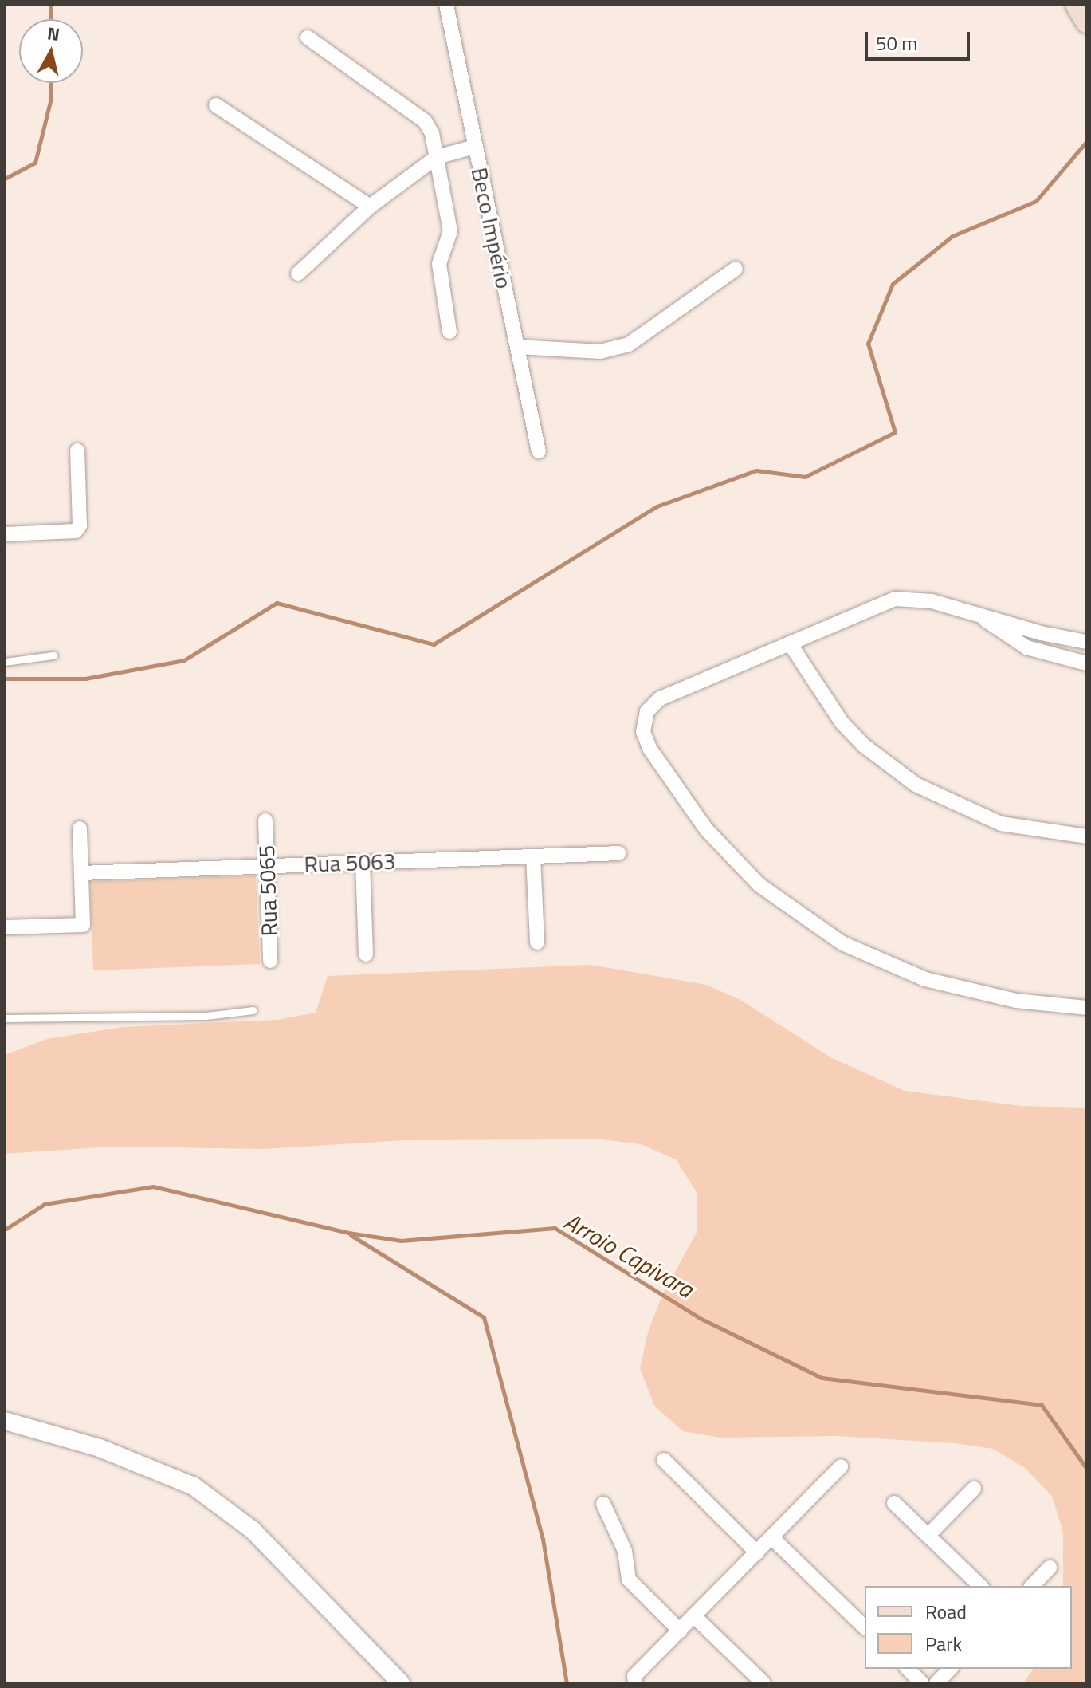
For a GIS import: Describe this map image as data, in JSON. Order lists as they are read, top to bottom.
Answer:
{
  "streets": {
    "street": ["Beco Império", "Rua 5063", "Rua 5065"]
  },
  "crossings": [
    ["Rua 5063", "Rua 5065"]
  ],
  "water": ["Arroio Capivara"],
  "legend": ["Road", "Park"],
  "scale_bar": "50 m",
  "north": "top"
}
